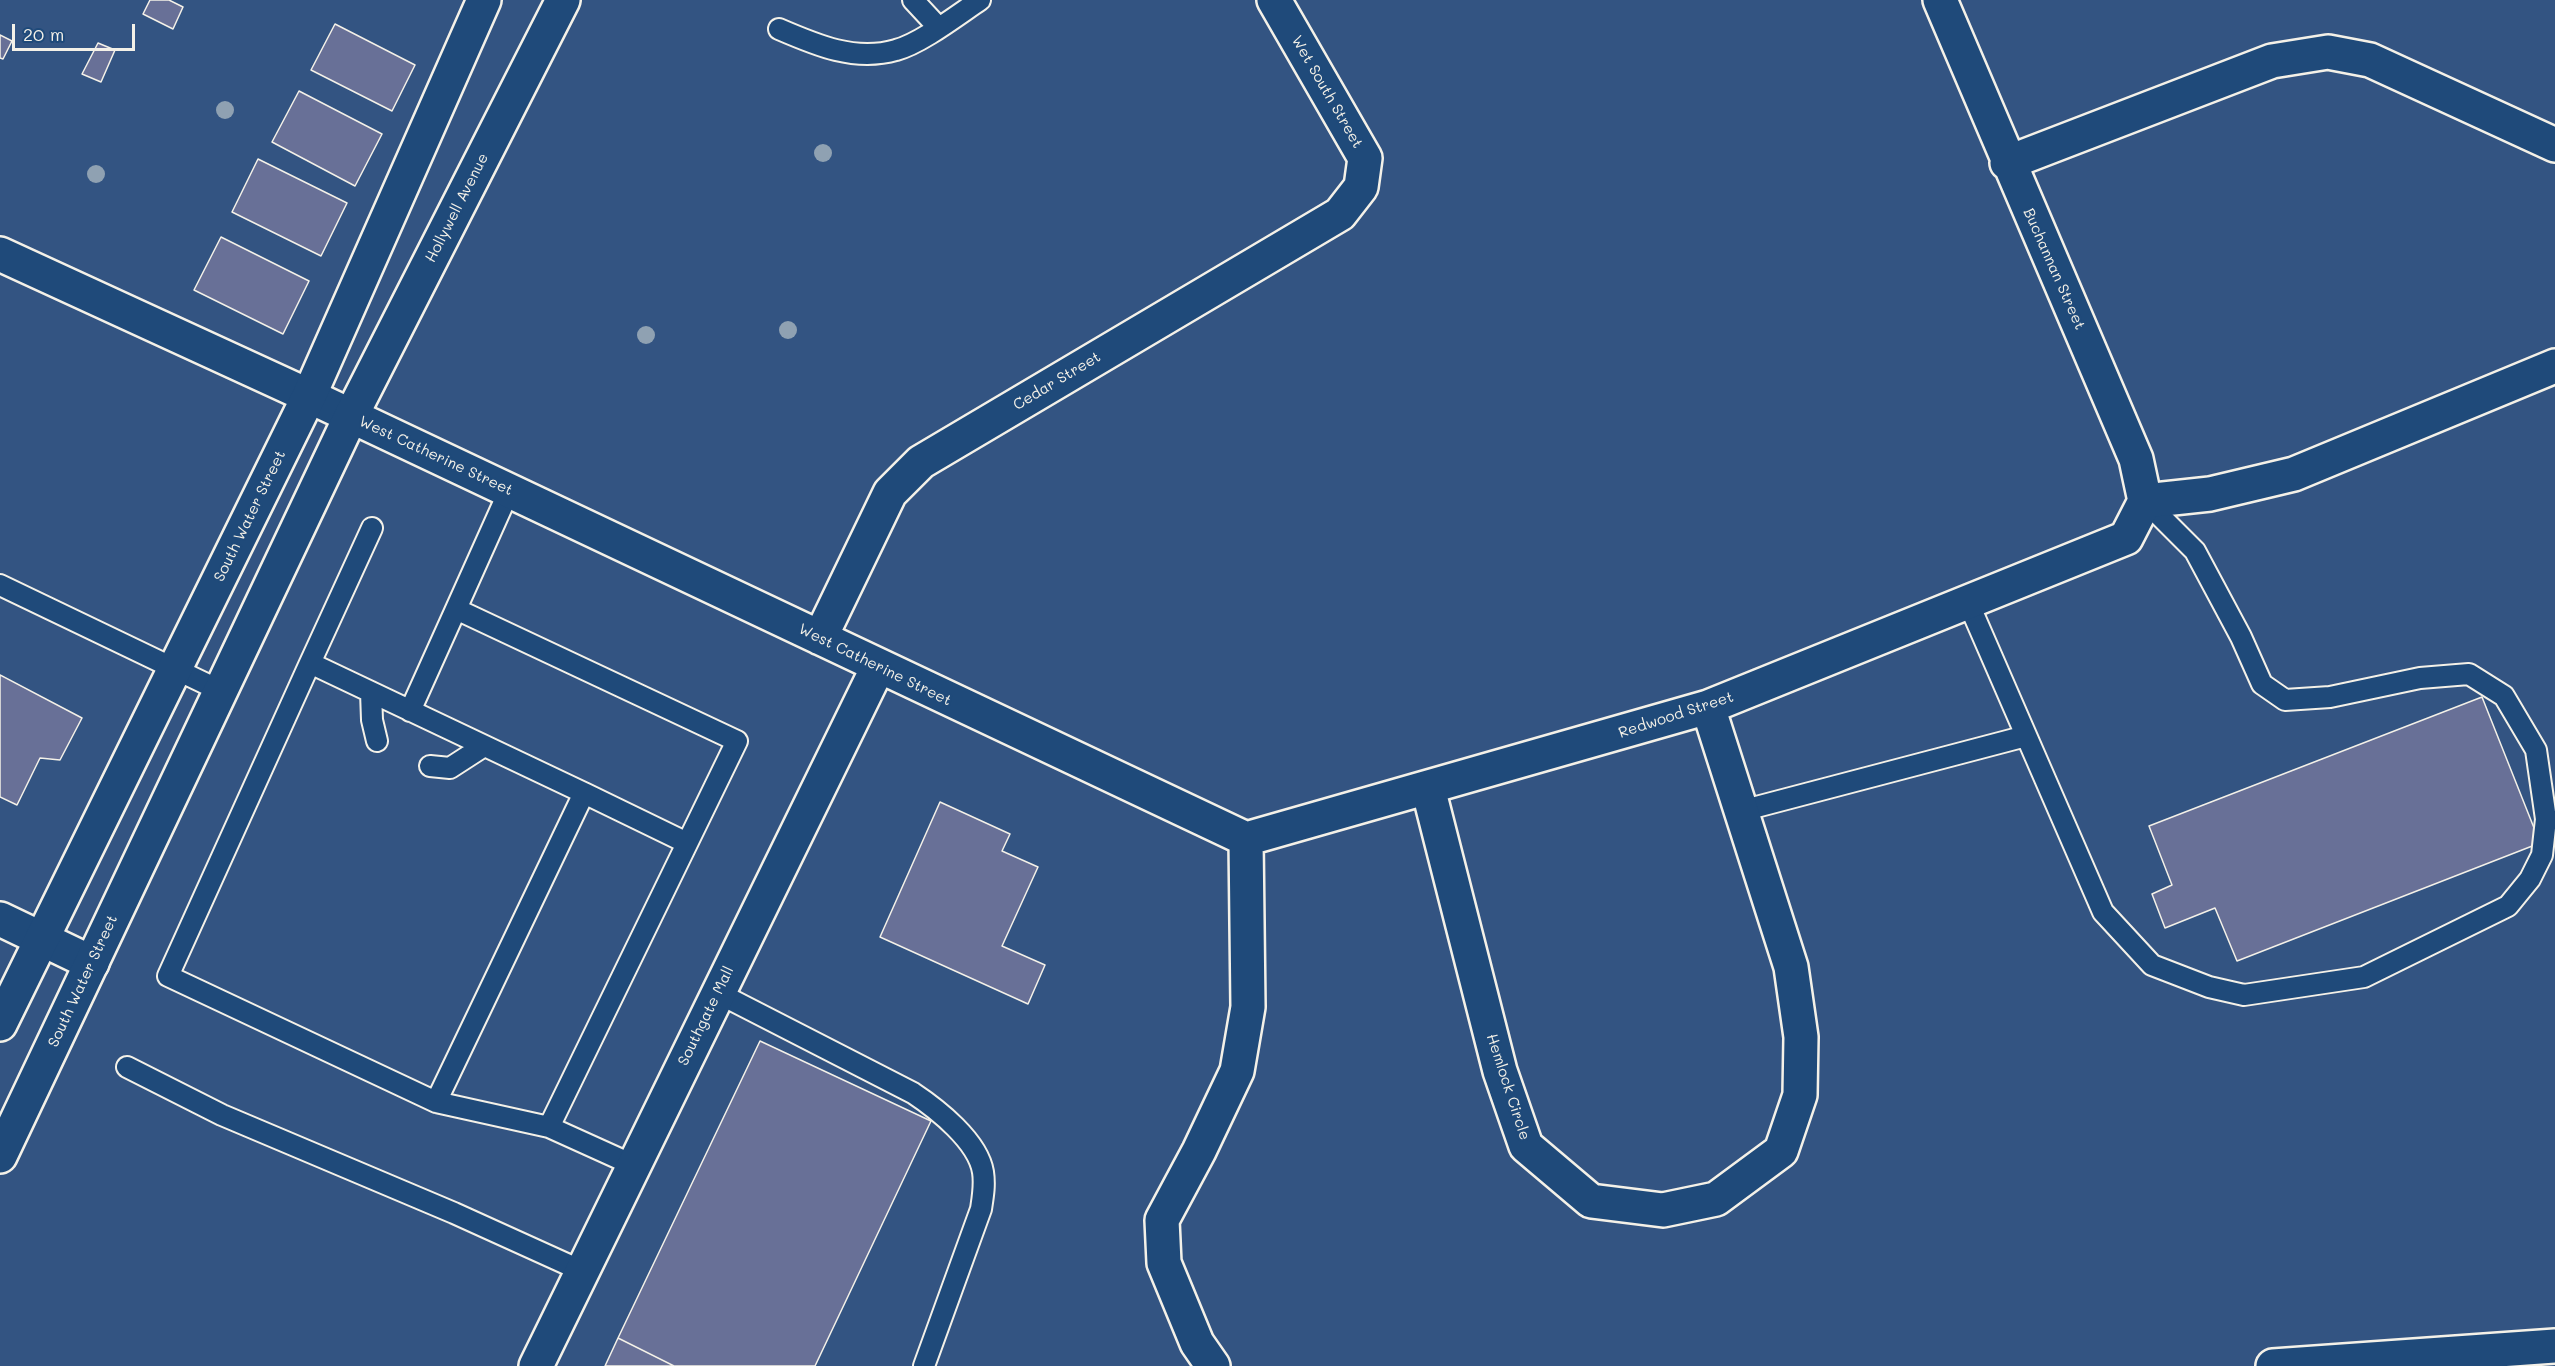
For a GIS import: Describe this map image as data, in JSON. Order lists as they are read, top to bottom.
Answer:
{
  "streets": {
    "street": [
      "Wet South Street",
      "Hollywell Avenue",
      "Buchannan Street",
      "Cedar Street",
      "West Catherine Street",
      "South Water Street",
      "Redwood Street",
      "Southgate Mall",
      "Hemlock Circle"
    ]
  },
  "crossings": [
    ["Wet South Street", "Cedar Street"],
    ["Hollywell Avenue", "West Catherine Street"],
    ["Hollywell Avenue", "South Water Street"],
    ["Buchannan Street", "Redwood Street"],
    ["Cedar Street", "West Catherine Street"],
    ["West Catherine Street", "South Water Street"],
    ["West Catherine Street", "Redwood Street"],
    ["West Catherine Street", "Southgate Mall"],
    ["Redwood Street", "Hemlock Circle"]
  ],
  "scale_bar": "20 m"
}
